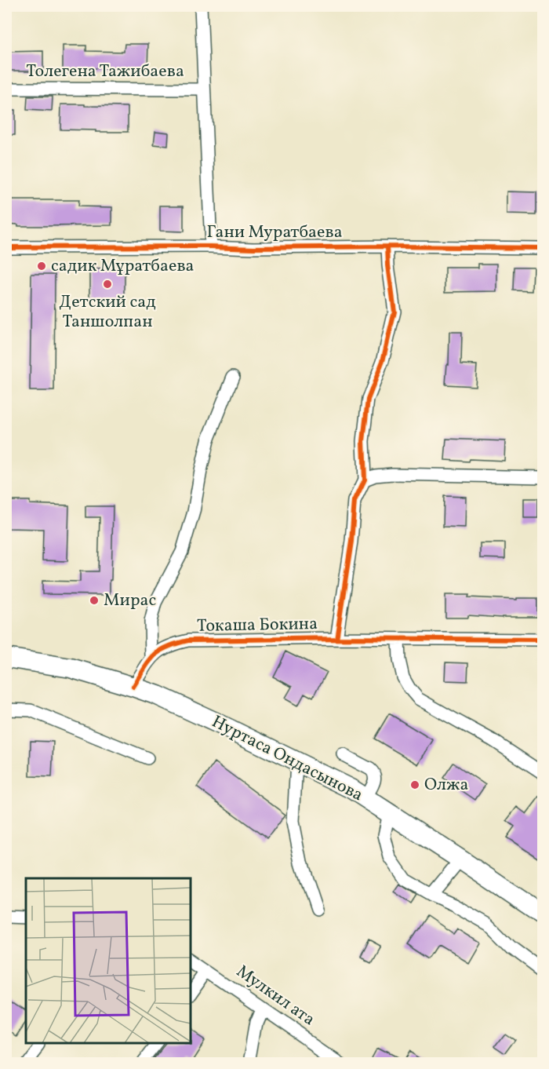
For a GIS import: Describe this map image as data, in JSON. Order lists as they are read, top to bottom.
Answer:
{
  "streets": {
    "main road": ["Нуртаса Ондасынова"],
    "street": [
      "Толегена Тажибаева",
      "Гани Муратбаева",
      "Токаша Бокина",
      "Мулкил ата"
    ]
  },
  "crossings": [
    ["Токаша Бокина", "Нуртаса Ондасынова"]
  ],
  "places": [
    "садик Мұратбаева",
    "Детский сад Таншолпан",
    "Мирас",
    "Олжа"
  ]
}
